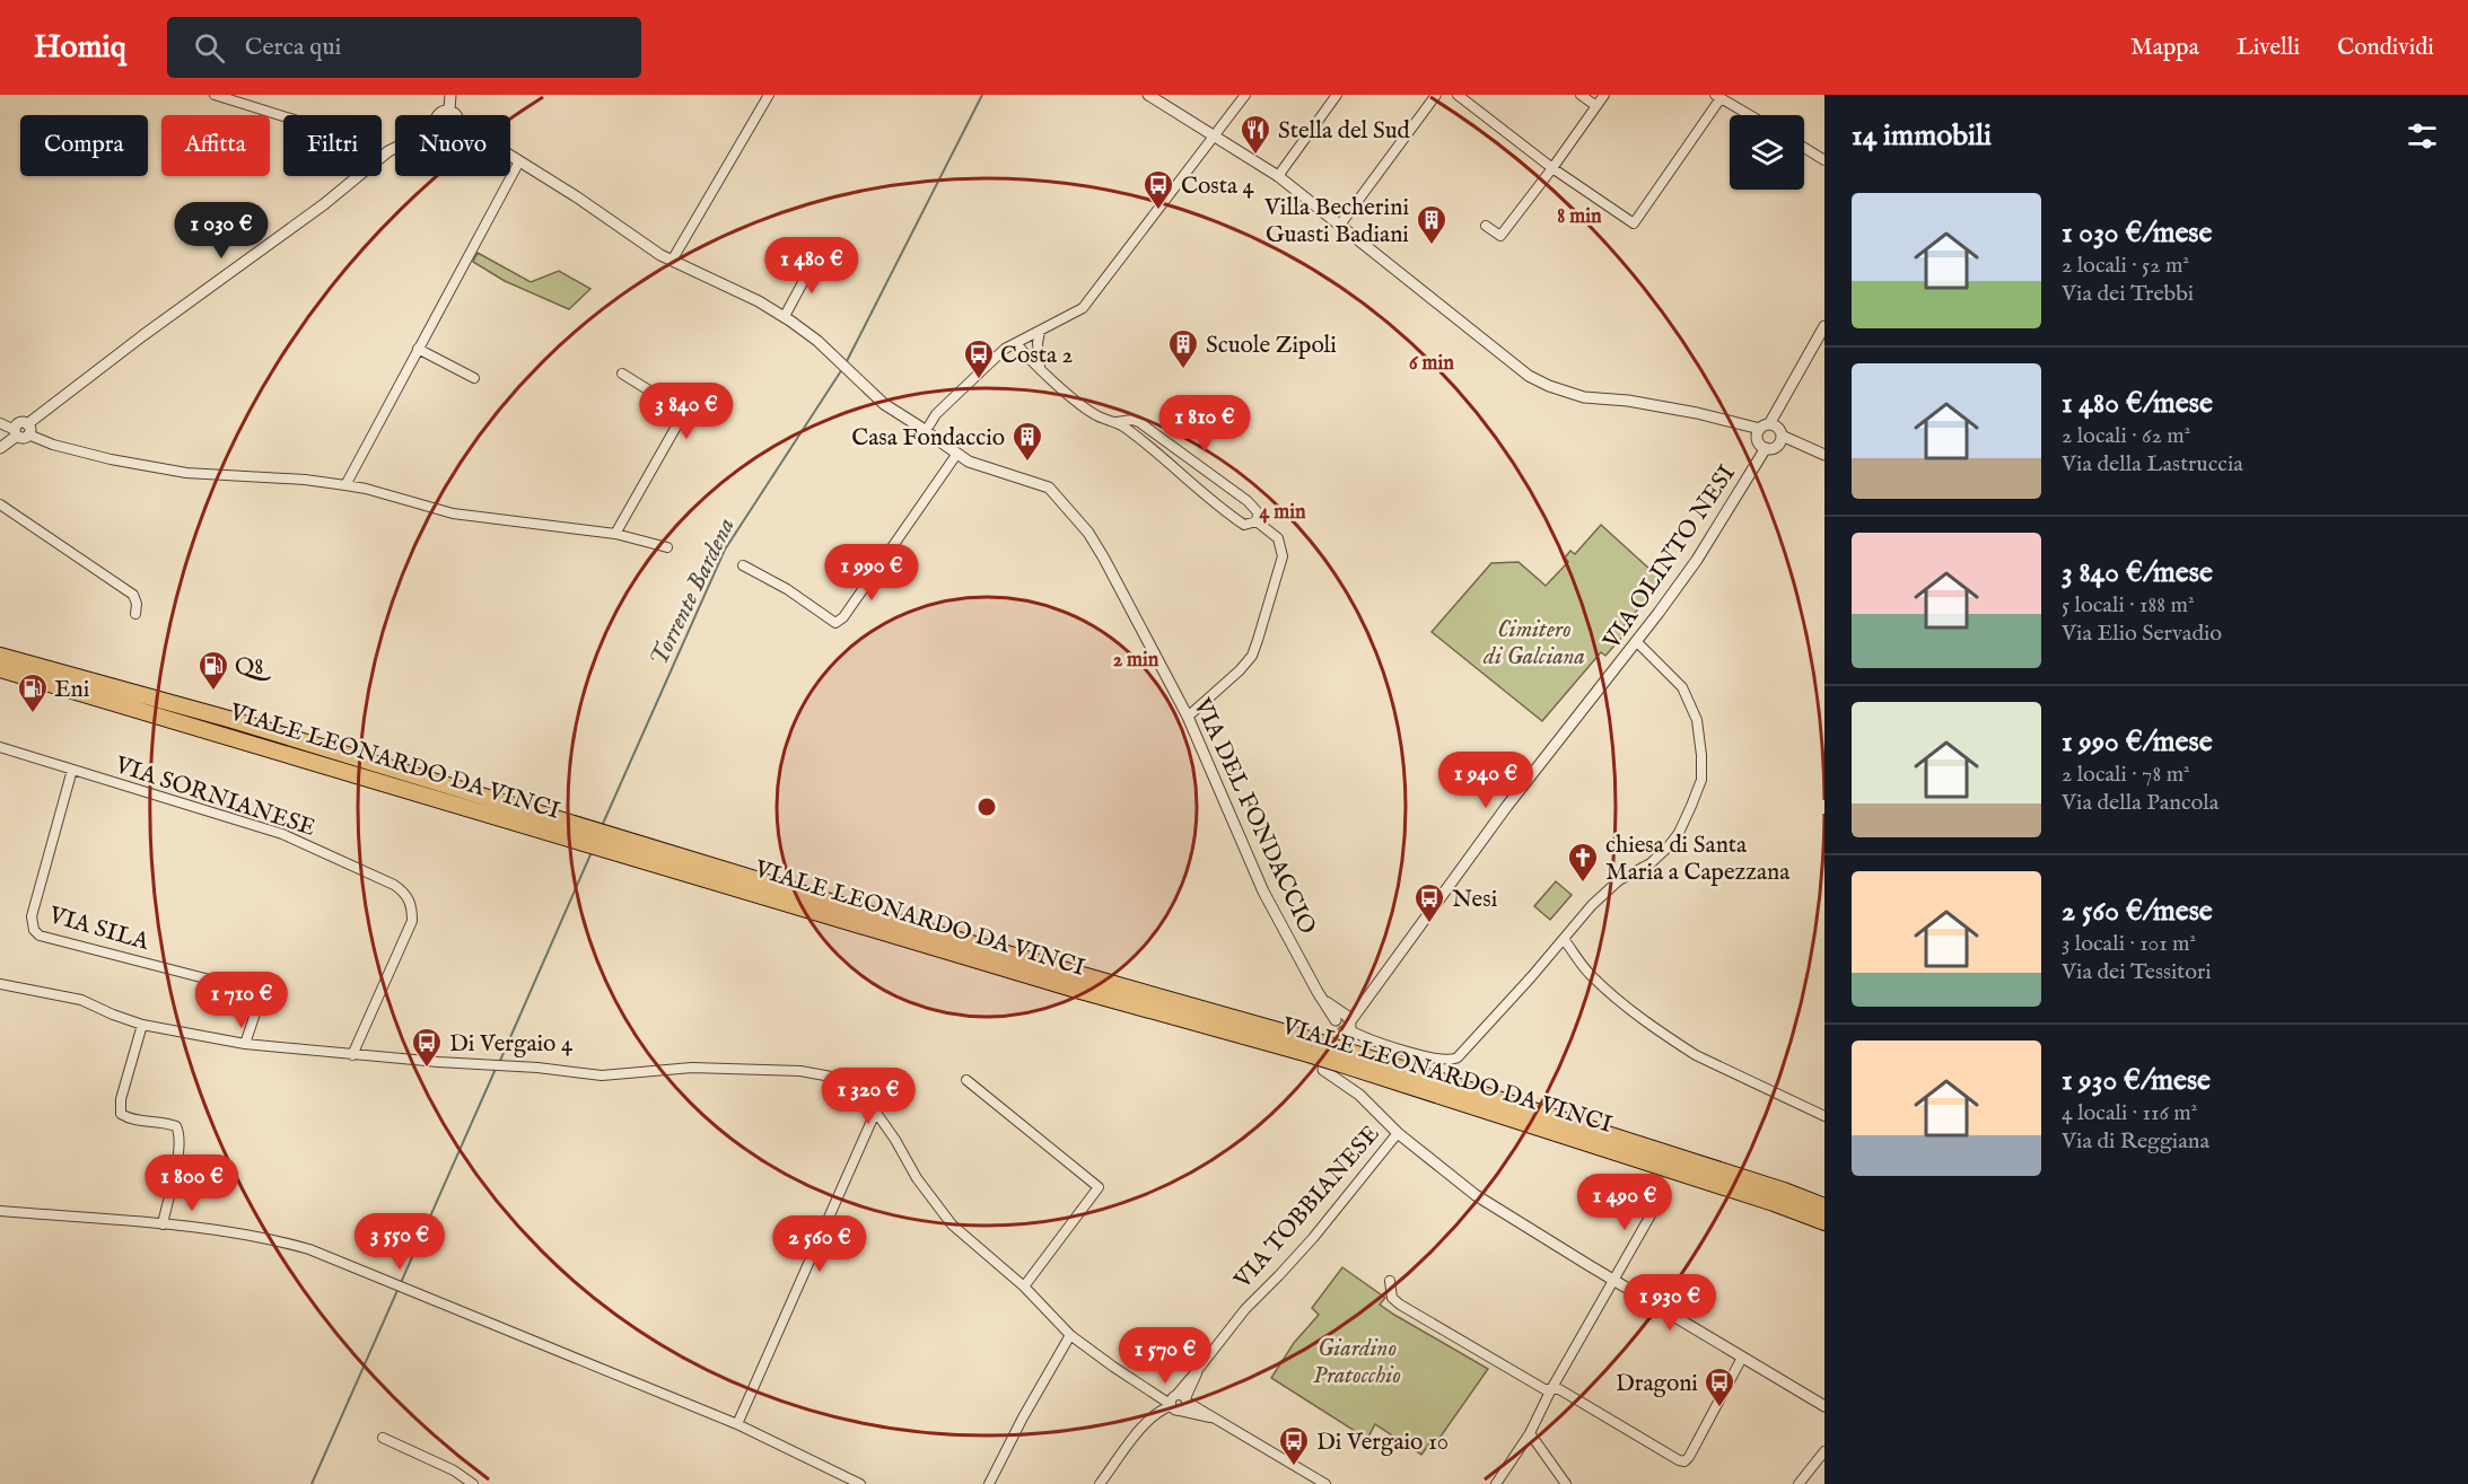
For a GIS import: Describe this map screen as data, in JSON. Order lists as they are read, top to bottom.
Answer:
{
  "streets": {
    "highway": ["VIALE LEONARDO DA VINCI"],
    "street": [
      "VIA OLINTO NESI",
      "VIA SORNIANESE",
      "VIA DEL FONDACCIO",
      "VIA SILA",
      "VIA TOBBIANESE"
    ]
  },
  "crossings": [
    ["VIA OLINTO NESI", "VIA DEL FONDACCIO"],
    ["VIA SORNIANESE", "VIA SILA"]
  ],
  "water": ["Torrente Bardena"],
  "parks": ["Cimitero di Galciana", "Giardino Pratocchio"],
  "places": {
    "restaurant": ["Stella del Sud"],
    "bus stop": [
      "Costa 4",
      "Costa 2",
      "Nesi",
      "Di Vergaio 4",
      "Dragoni",
      "Di Vergaio 10"
    ],
    "building": ["Villa Becherini Guasti Badiani", "Scuole Zipoli", "Casa Fondaccio"],
    "fuel station": ["Q8", "Eni"],
    "church": ["chiesa di Santa Maria a Capezzana"]
  },
  "page": {
    "header": "Homiq",
    "search": "Cerca qui",
    "nav": ["Mappa", "Livelli", "Condividi"],
    "heading": "14 immobili",
    "chip": [
      "Compra",
      "Affitta",
      "Filtri",
      "Nuovo"
    ],
    "list": [
      {
        "name": "1 030 €/mese",
        "note": "2 locali · 52 m² · Via dei Trebbi"
      },
      {
        "name": "1 480 €/mese",
        "note": "2 locali · 62 m² · Via della Lastruccia"
      },
      {
        "name": "3 840 €/mese",
        "note": "5 locali · 188 m² · Via Elio Servadio"
      },
      {
        "name": "1 990 €/mese",
        "note": "2 locali · 78 m² · Via della Pancola"
      },
      {
        "name": "2 560 €/mese",
        "note": "3 locali · 101 m² · Via dei Tessitori"
      },
      {
        "name": "1 930 €/mese",
        "note": "4 locali · 116 m² · Via di Reggiana"
      }
    ],
    "price": [
      "1 030 €",
      "1 480 €",
      "3 840 €",
      "1 810 €",
      "1 990 €",
      "1 940 €",
      "1 710 €",
      "1 320 €",
      "1 800 €",
      "1 490 €",
      "3 550 €",
      "2 560 €",
      "1 930 €",
      "1 570 €"
    ]
  },
  "rings": [
    "8 min",
    "6 min",
    "4 min",
    "2 min"
  ]
}
